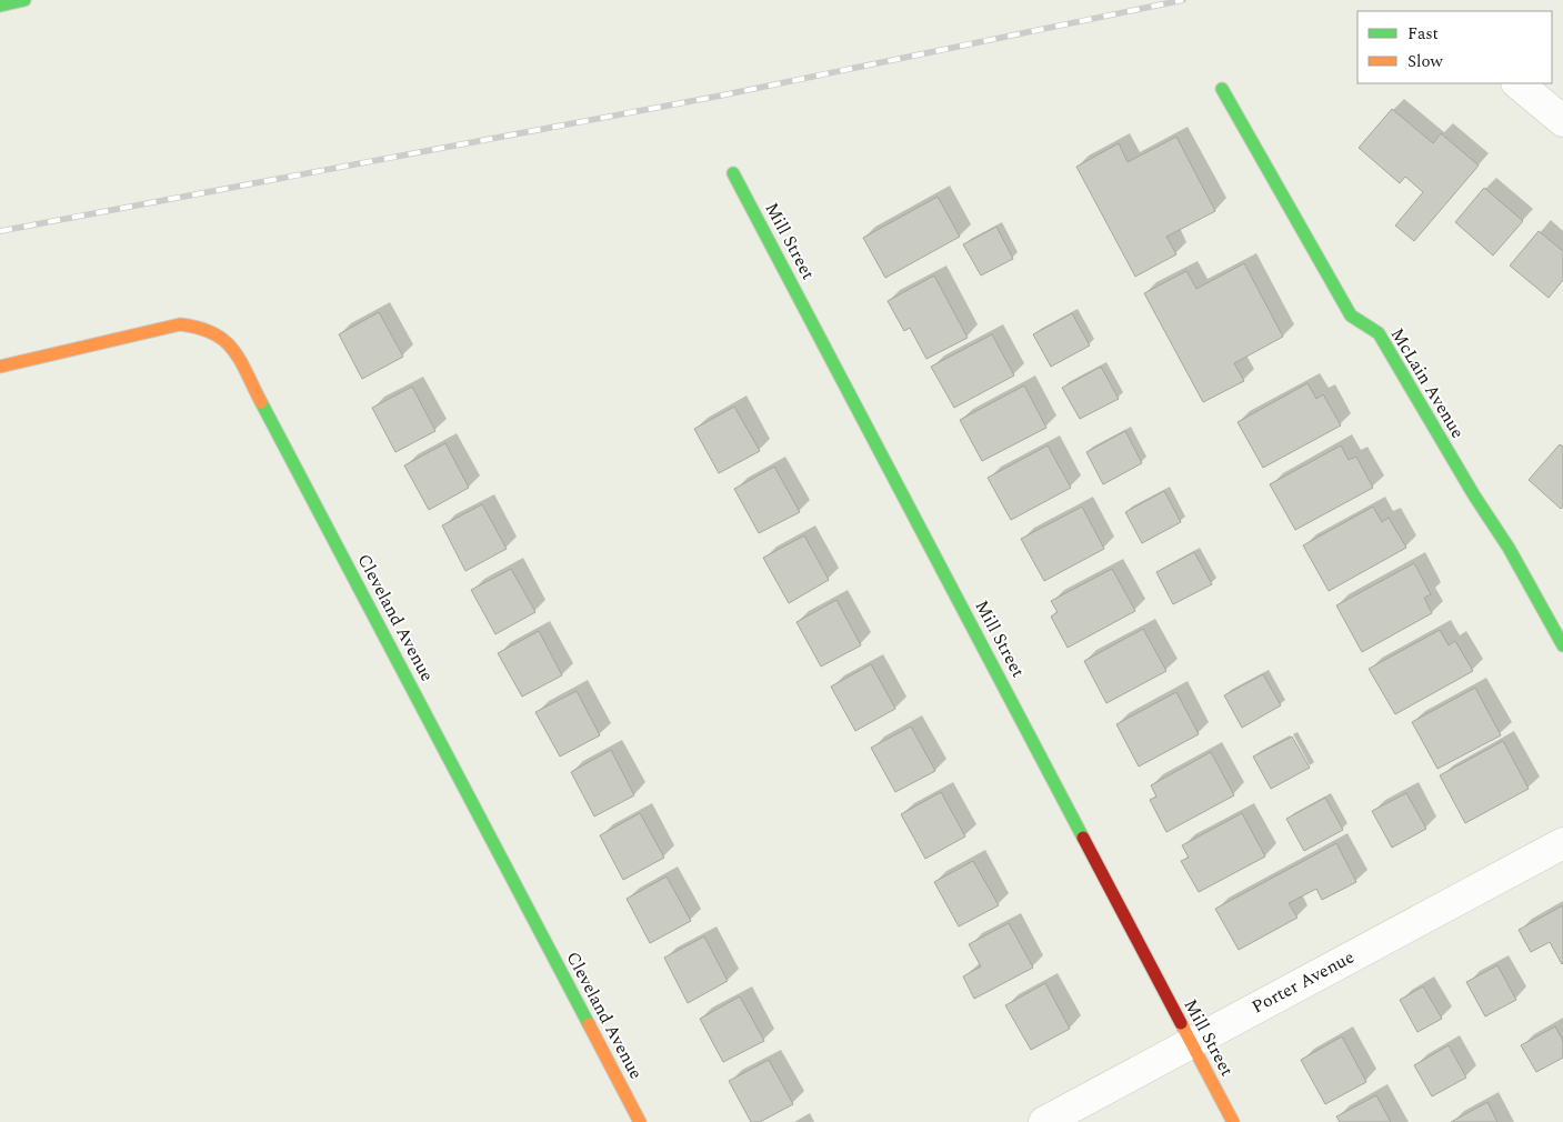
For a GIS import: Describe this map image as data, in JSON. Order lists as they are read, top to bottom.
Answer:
{
  "streets": {
    "main road": ["Mill Street", "McLain Avenue", "Cleveland Avenue"],
    "street": ["Porter Avenue"]
  },
  "crossings": [
    ["Mill Street", "Porter Avenue"]
  ],
  "legend": ["Fast", "Slow"]
}
